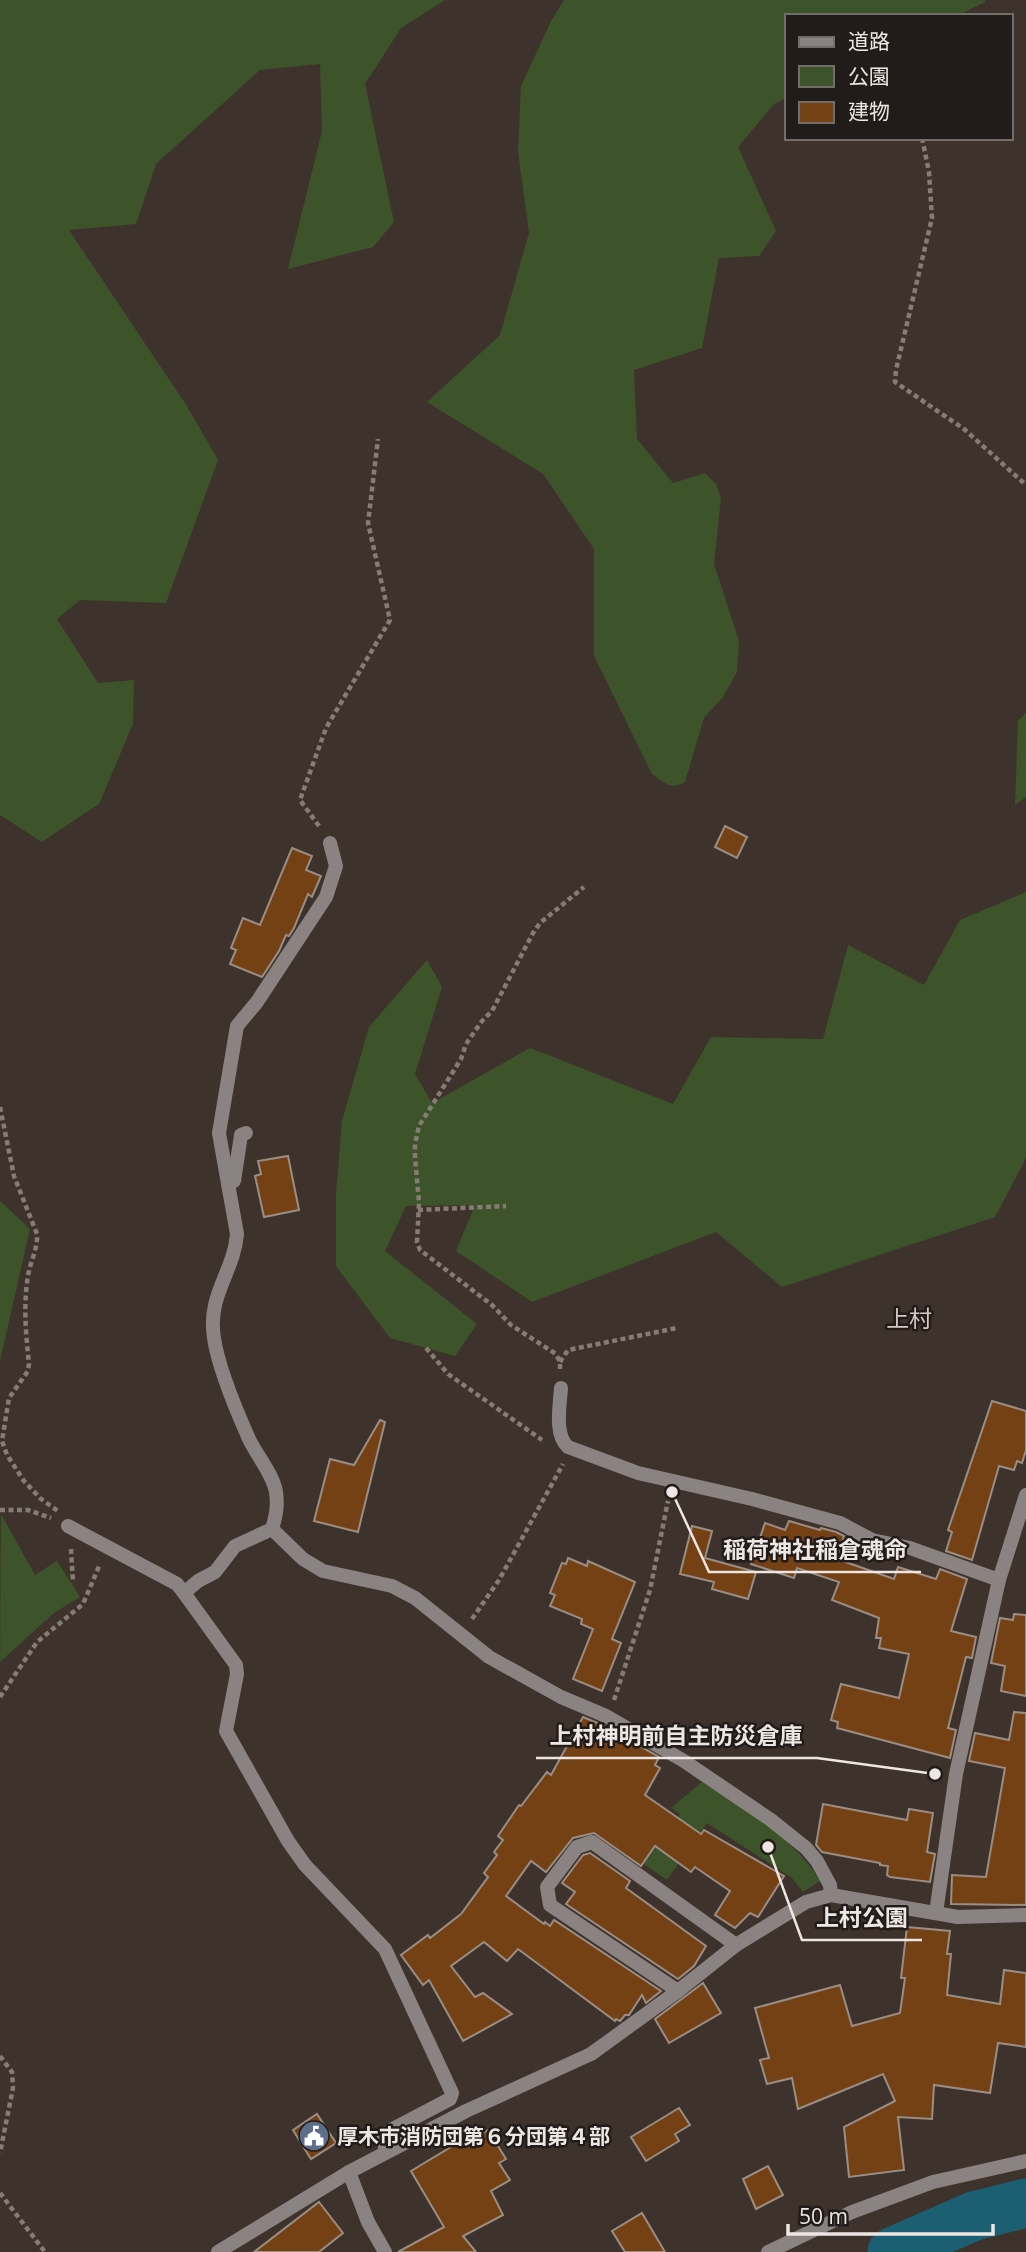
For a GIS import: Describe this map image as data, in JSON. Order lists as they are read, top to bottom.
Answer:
{
  "districts": ["上村"],
  "places": {
    "other": ["稲荷神社稲倉魂命", "上村神明前自主防災倉庫", "上村公園"],
    "public building": ["厚木市消防団第６分団第４部"]
  },
  "legend": ["道路", "公園", "建物"],
  "scale_bar": "50 m"
}
